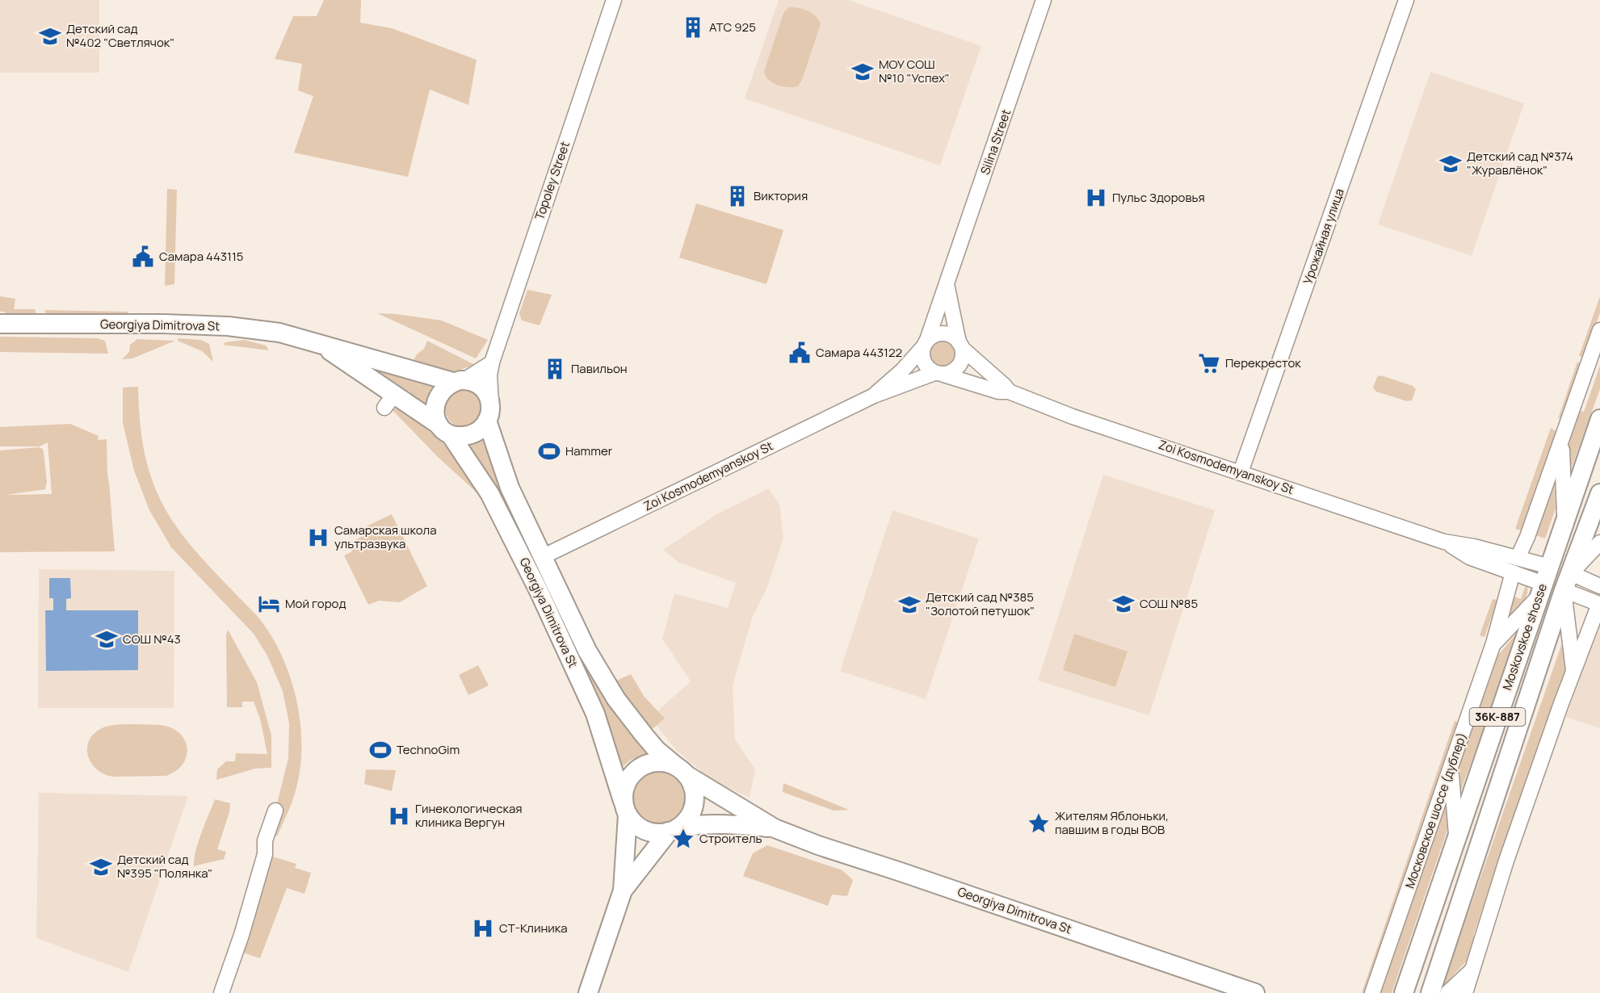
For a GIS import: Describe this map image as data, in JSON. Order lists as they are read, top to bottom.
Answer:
{
  "streets": {
    "main road": ["Georgiya Dimitrova St", "Moskovskoe shosse", "36К-887"],
    "street": [
      "Silina Street",
      "Topoley Street",
      "Урожайная улица",
      "Zoi Kosmodemyanskoy St",
      "Московское шоссе (дублер)"
    ]
  },
  "crossings": [
    ["Silina Street", "Zoi Kosmodemyanskoy St"],
    ["Topoley Street", "Georgiya Dimitrova St"],
    ["Урожайная улица", "Zoi Kosmodemyanskoy St"],
    ["Georgiya Dimitrova St", "Zoi Kosmodemyanskoy St"],
    ["Zoi Kosmodemyanskoy St", "Московское шоссе (дублер)"]
  ],
  "places": {
    "building": ["АТС 925", "Виктория", "Павильон"],
    "school or university": [
      "Детский сад №402 \"Светлячок\"",
      "МОУ СОШ №10 \"Успех\"",
      "Детский сад №374 \"Журавлёнок\"",
      "СОШ №85",
      "Детский сад №385 \"Золотой петушок\"",
      "СОШ №43",
      "Детский сад №395 \"Полянка\""
    ],
    "hospital": [
      "Пульс Здоровья",
      "Самарская школа ультразвука",
      "Гинекологическая клиника Вергун",
      "СТ-Клиника"
    ],
    "public building": ["Самара 443115", "Самара 443122"],
    "supermarket": ["Перекресток"],
    "sports": ["Hammer", "TechnoGim"],
    "hotel": ["Мой город"],
    "place": ["Жителям Яблоньки, павшим в годы ВОВ", "Строитель"]
  }
}
